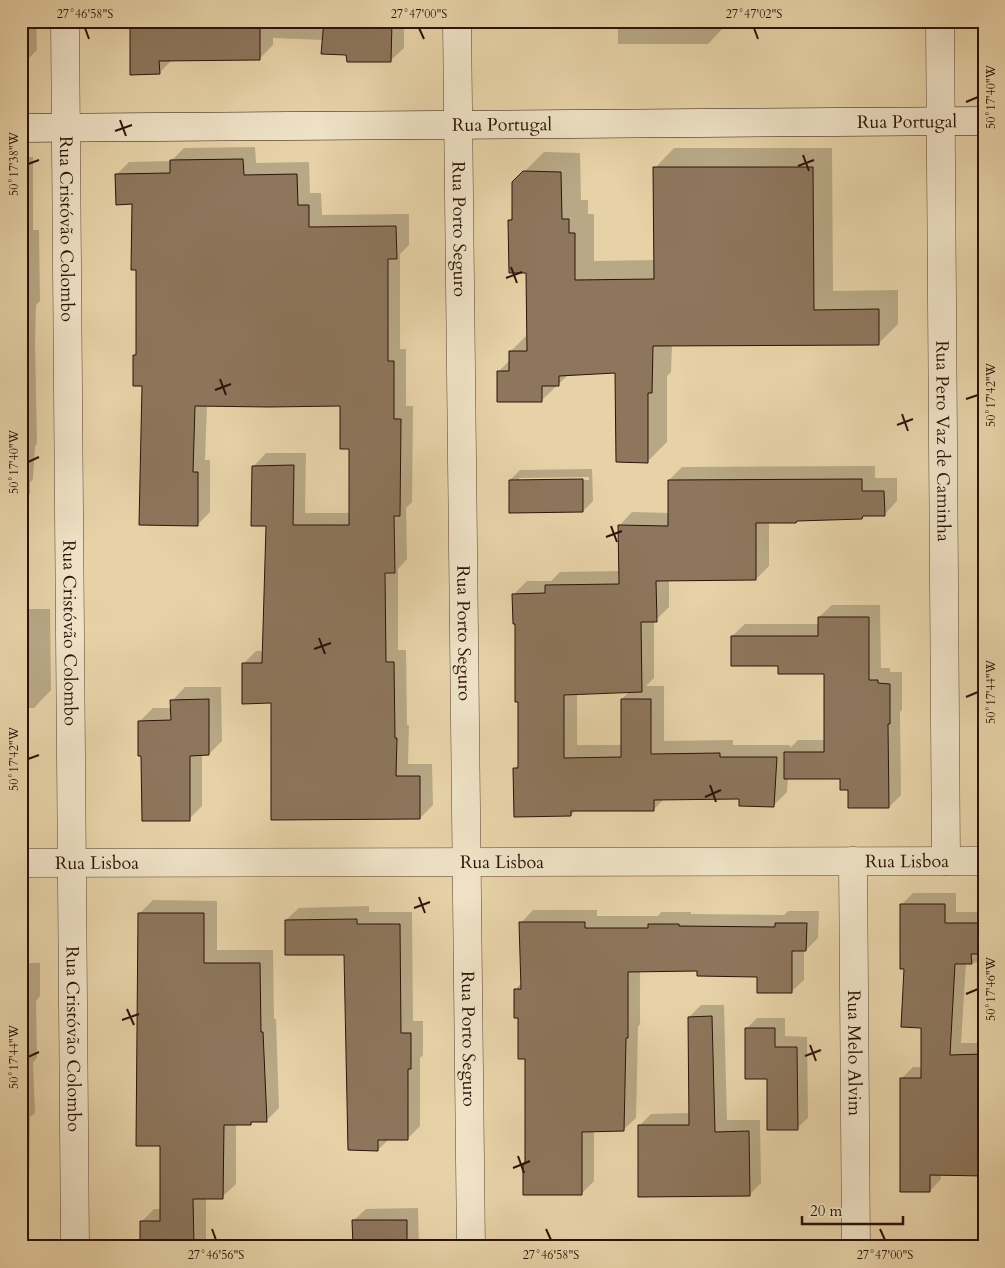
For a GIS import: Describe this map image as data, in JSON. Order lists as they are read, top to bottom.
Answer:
{
  "streets": {
    "street": [
      "Rua Portugal",
      "Rua Cristóvão Colombo",
      "Rua Porto Seguro",
      "Rua Pero Vaz de Caminha",
      "Rua Lisboa",
      "Rua Melo Alvim"
    ]
  },
  "crossings": [
    ["Rua Portugal", "Rua Cristóvão Colombo"],
    ["Rua Portugal", "Rua Porto Seguro"],
    ["Rua Portugal", "Rua Pero Vaz de Caminha"],
    ["Rua Cristóvão Colombo", "Rua Lisboa"],
    ["Rua Porto Seguro", "Rua Lisboa"],
    ["Rua Pero Vaz de Caminha", "Rua Lisboa"],
    ["Rua Lisboa", "Rua Melo Alvim"]
  ],
  "scale_bar": "20 m",
  "coordinates": [
    "27°46'58\"S",
    "27°47'00\"S",
    "27°47'02\"S",
    "50°17'40\"W",
    "50°17'38\"W",
    "50°17'42\"W",
    "50°17'44\"W",
    "50°17'46\"W",
    "27°46'56\"S"
  ]
}
